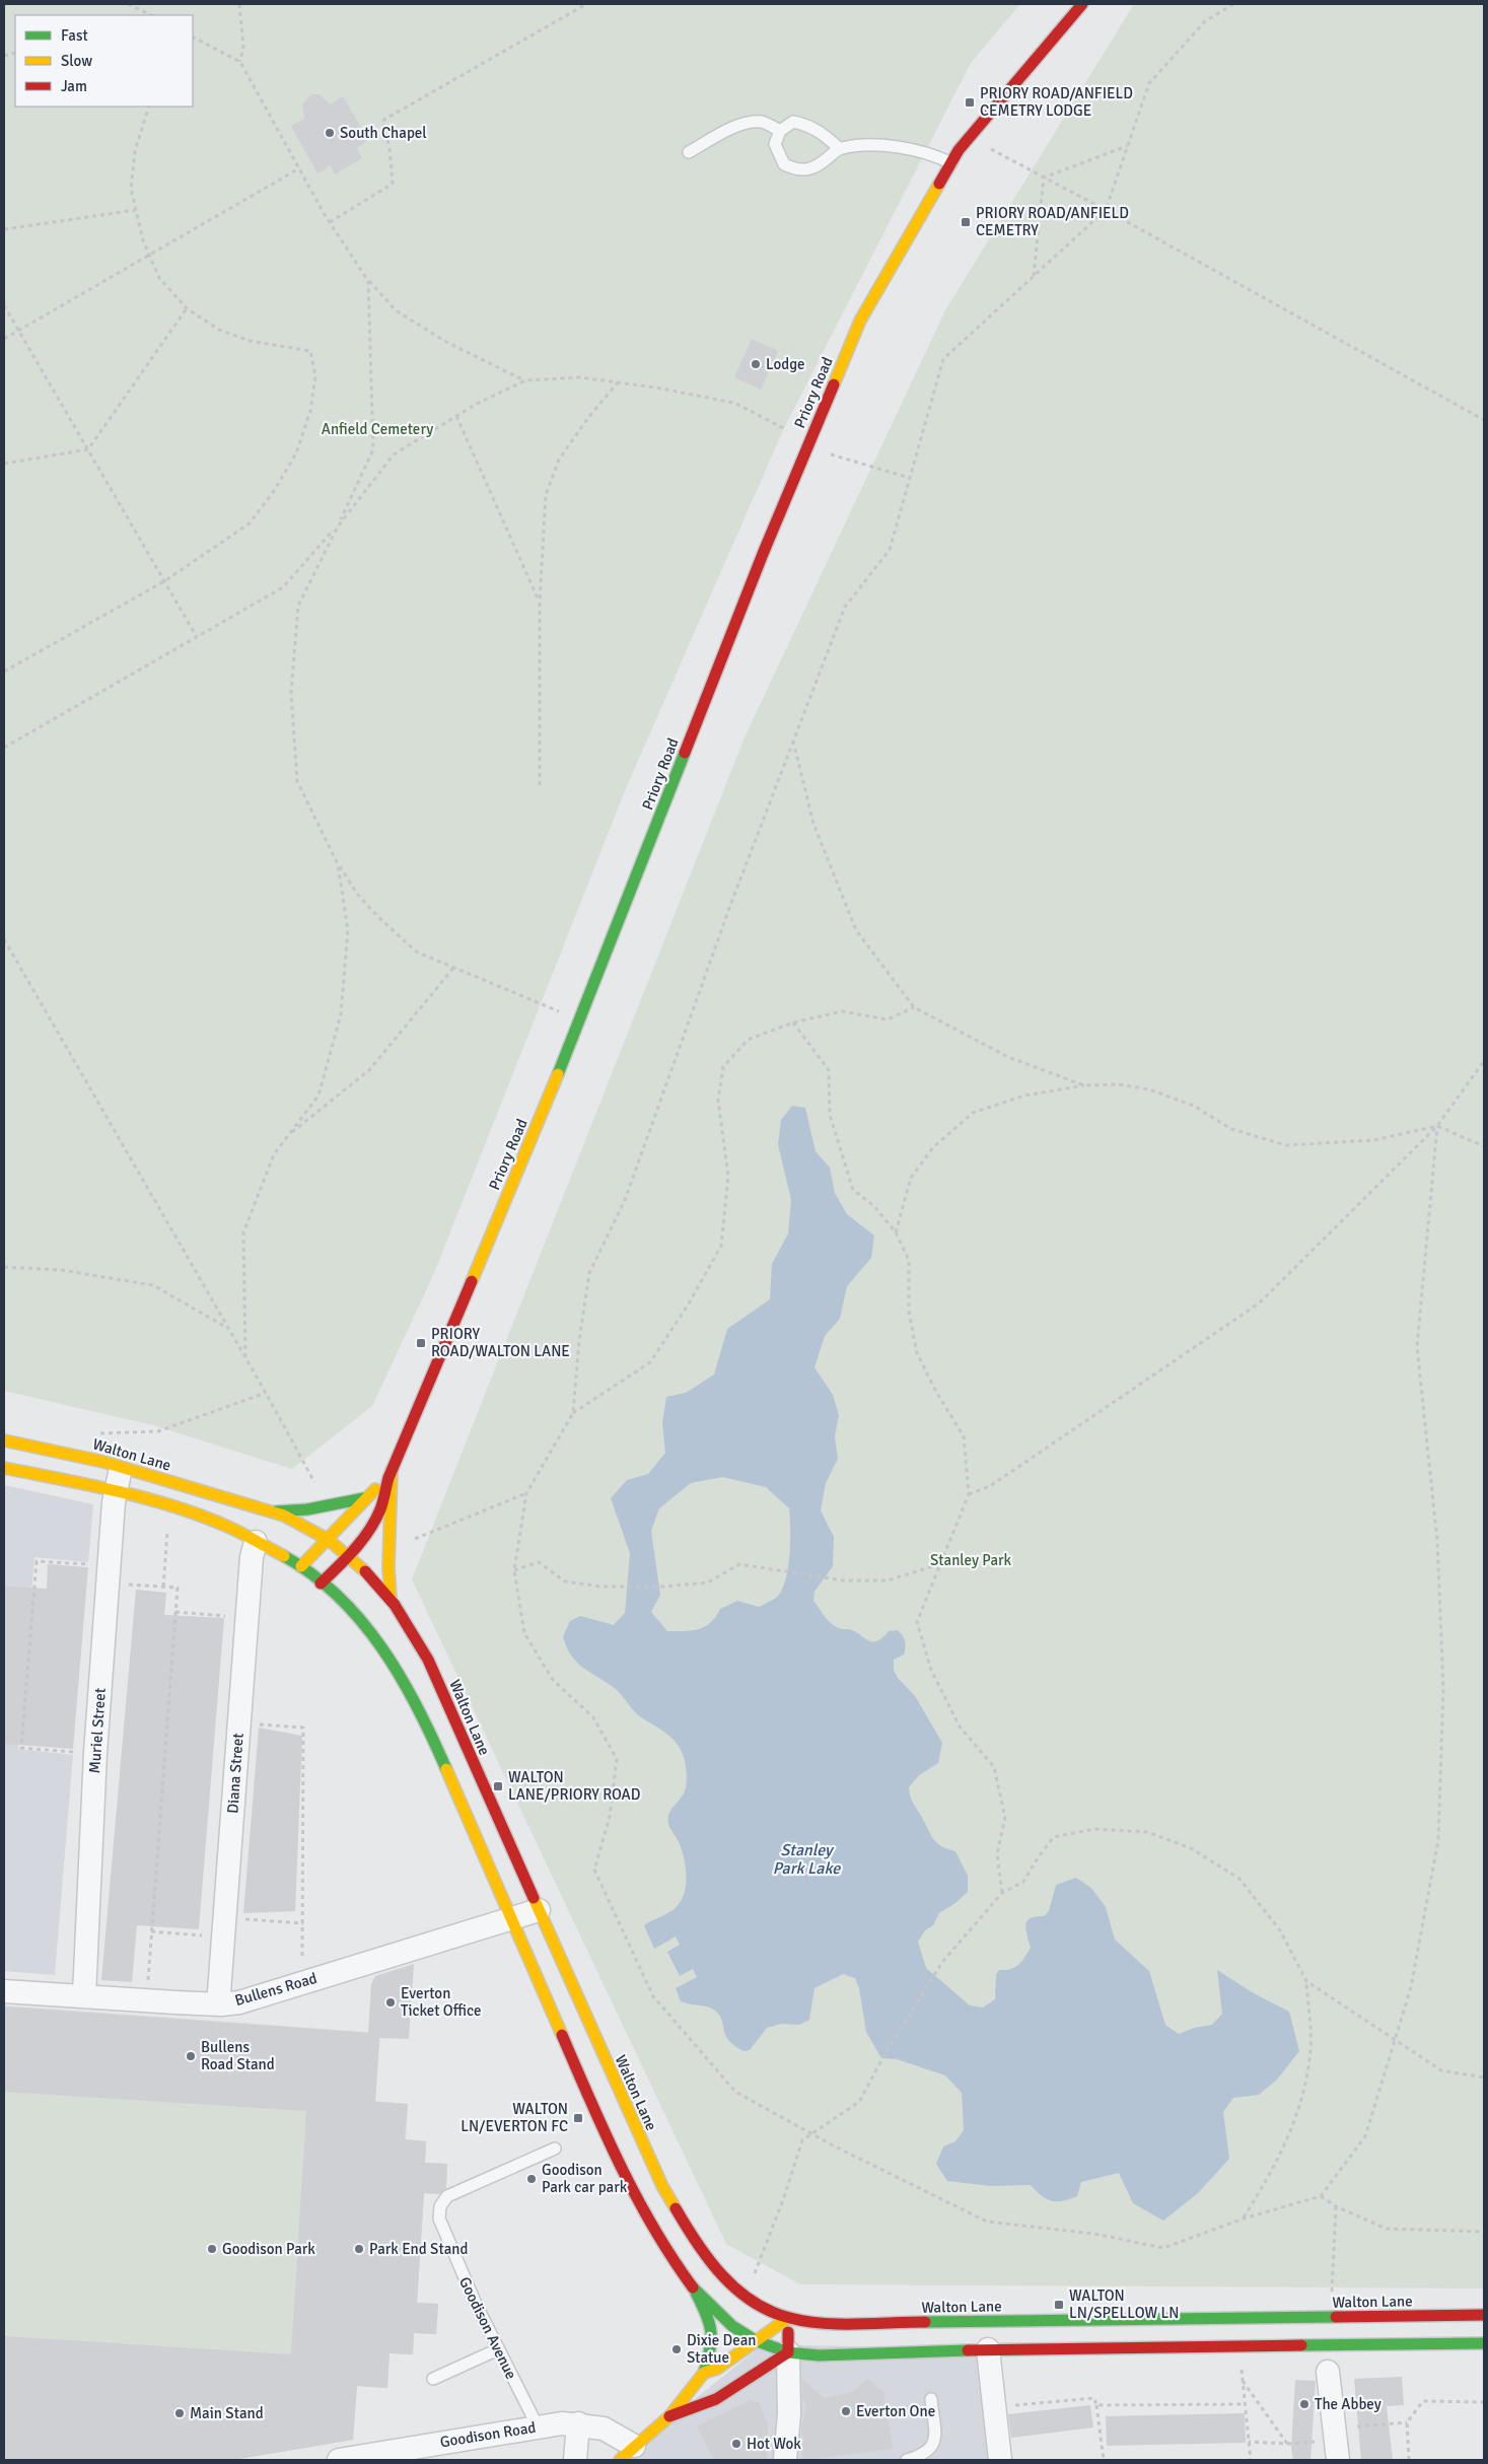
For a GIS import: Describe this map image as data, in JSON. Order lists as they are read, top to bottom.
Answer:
{
  "streets": {
    "main road": ["Priory Road", "Walton Lane"],
    "street": [
      "Muriel Street",
      "Diana Street",
      "Bullens Road",
      "Goodison Road"
    ],
    "lane": ["Goodison Avenue"]
  },
  "crossings": [
    ["Priory Road", "Walton Lane"],
    ["Walton Lane", "Muriel Street"],
    ["Walton Lane", "Bullens Road"],
    ["Muriel Street", "Bullens Road"],
    ["Diana Street", "Bullens Road"],
    ["Goodison Avenue", "Goodison Road"]
  ],
  "water": ["Stanley Park Lake"],
  "parks": ["Anfield Cemetery", "Stanley Park"],
  "places": {
    "transit": [
      "PRIORY ROAD/ANFIELD CEMETRY LODGE",
      "PRIORY ROAD/ANFIELD CEMETRY",
      "PRIORY ROAD/WALTON LANE",
      "WALTON LANE/PRIORY ROAD",
      "WALTON LN/EVERTON FC",
      "WALTON LN/SPELLOW LN"
    ],
    "other": [
      "South Chapel",
      "Lodge",
      "Everton Ticket Office",
      "Bullens Road Stand",
      "Goodison Park car park",
      "Goodison Park",
      "Park End Stand",
      "Dixie Dean Statue",
      "The Abbey",
      "Everton One",
      "Main Stand",
      "Hot Wok"
    ]
  },
  "legend": ["Fast", "Slow", "Jam"]
}
